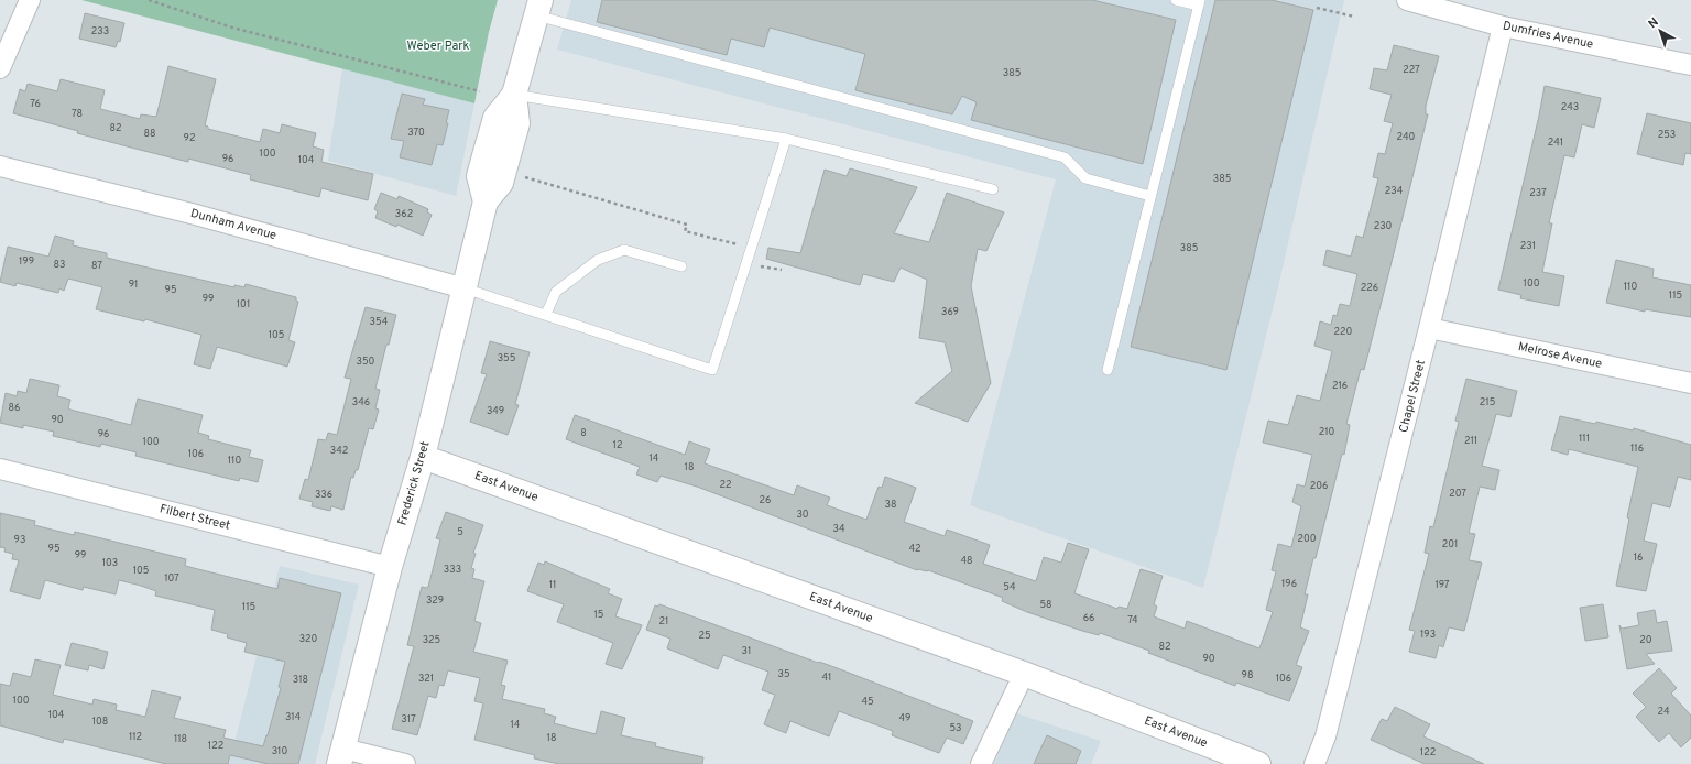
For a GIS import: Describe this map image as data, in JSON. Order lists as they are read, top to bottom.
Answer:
{
  "streets": {
    "street": [
      "Dumfries Avenue",
      "Dunham Avenue",
      "Melrose Avenue",
      "Chapel Street",
      "Frederick Street",
      "East Avenue",
      "Filbert Street"
    ]
  },
  "crossings": [
    ["Dumfries Avenue", "Chapel Street"],
    ["Dunham Avenue", "Frederick Street"],
    ["Melrose Avenue", "Chapel Street"],
    ["Frederick Street", "East Avenue"],
    ["Frederick Street", "Filbert Street"]
  ],
  "parks": ["Weber Park"],
  "house_numbers": [
    "233",
    "227",
    "385",
    "76",
    "243",
    "78",
    "82",
    "370",
    "88",
    "253",
    "240",
    "92",
    "241",
    "100",
    "96",
    "104",
    "385",
    "234",
    "237",
    "362",
    "230",
    "231",
    "385",
    "199",
    "83",
    "87",
    "100",
    "91",
    "110",
    "226",
    "95",
    "115",
    "99",
    "101",
    "369",
    "354",
    "220",
    "105",
    "355",
    "350",
    "216",
    "346",
    "215",
    "86",
    "349",
    "90",
    "210",
    "8",
    "96",
    "111",
    "211",
    "100",
    "12",
    "116",
    "342",
    "106",
    "14",
    "110",
    "18",
    "22",
    "206",
    "207",
    "336",
    "26",
    "38",
    "30",
    "34",
    "5",
    "200",
    "93",
    "201",
    "95",
    "42",
    "99",
    "16",
    "48",
    "103",
    "333",
    "105",
    "107",
    "196",
    "11",
    "197",
    "54",
    "329",
    "58",
    "115",
    "15",
    "66",
    "74",
    "21",
    "193",
    "25",
    "320",
    "325",
    "20",
    "82",
    "31",
    "90",
    "35",
    "98",
    "41",
    "321",
    "106",
    "318",
    "100",
    "45",
    "24",
    "104",
    "314",
    "49",
    "317",
    "108",
    "14",
    "53",
    "112",
    "18",
    "118",
    "122",
    "310",
    "122"
  ],
  "north": "top left"
}
